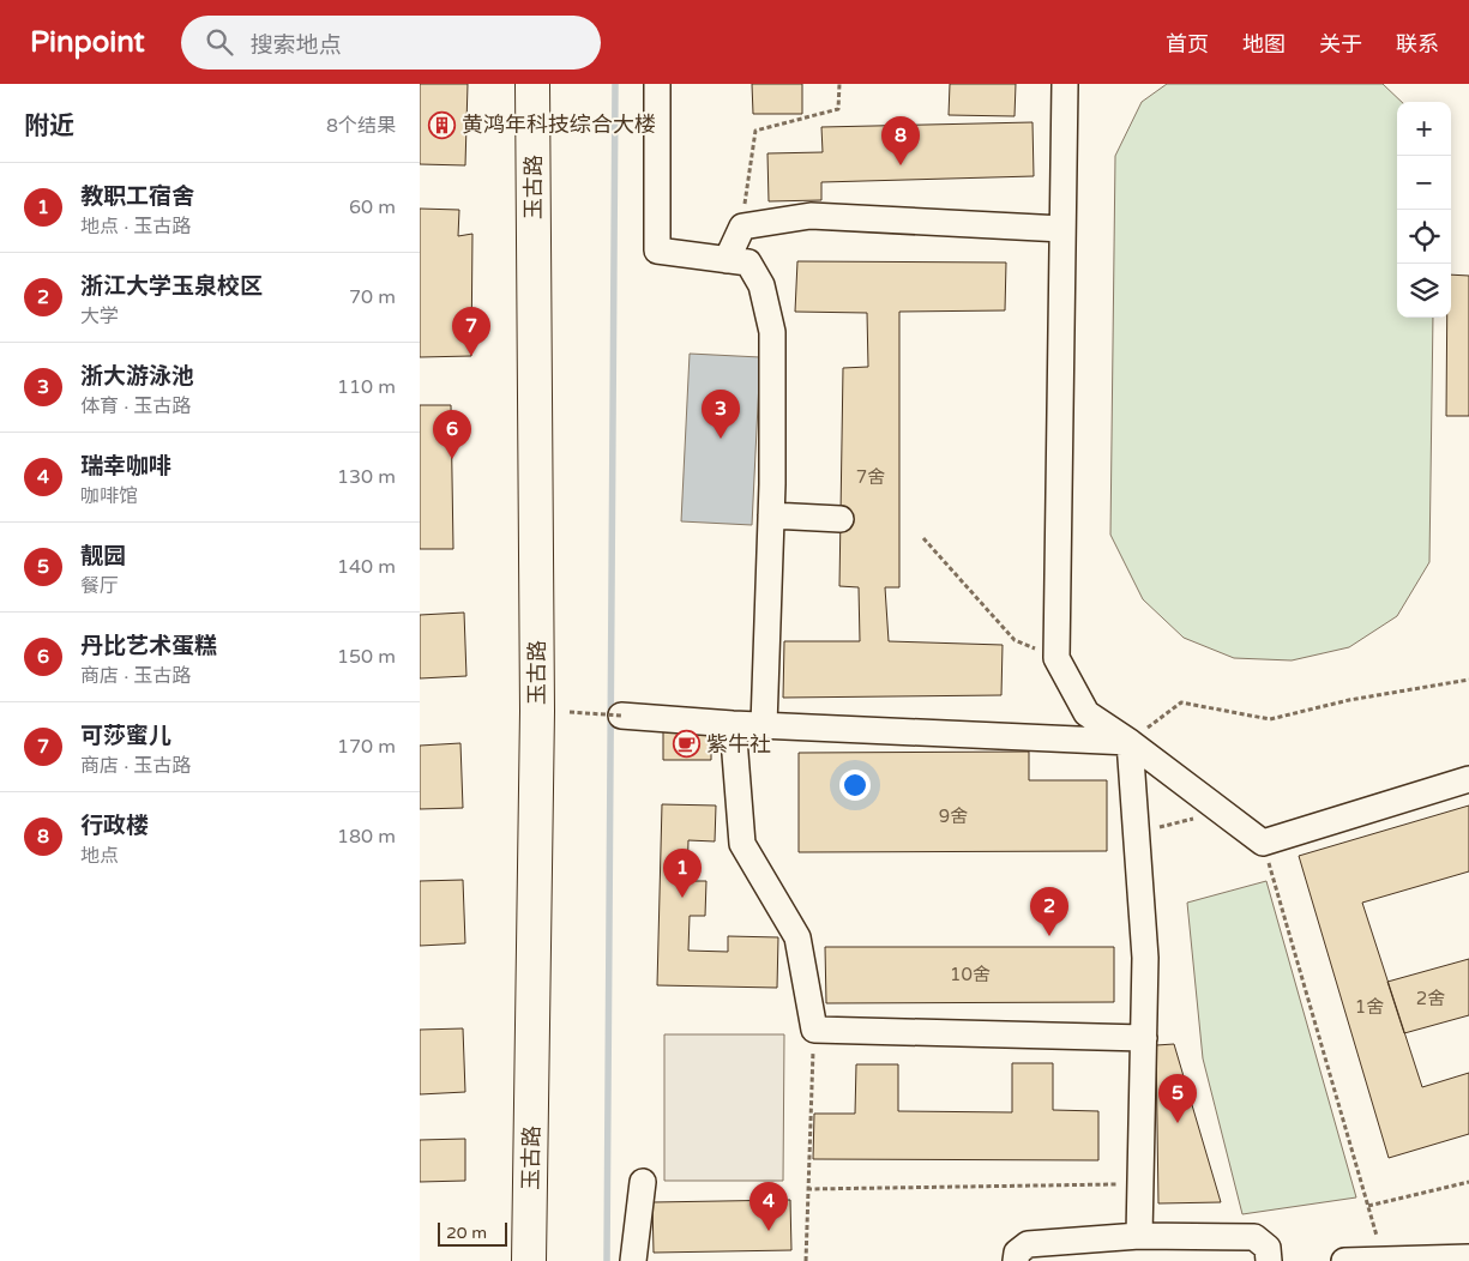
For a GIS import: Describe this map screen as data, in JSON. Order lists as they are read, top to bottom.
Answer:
{
  "streets": {
    "main road": ["玉古路"]
  },
  "places": {
    "building": ["黄鸿年科技综合大楼"],
    "cafe": ["紫牛社"]
  },
  "house_numbers": [
    "7舍",
    "9舍",
    "10舍",
    "2舍",
    "1舍"
  ],
  "scale_bar": "20 m",
  "page": {
    "header": "Pinpoint",
    "search": "搜索地点",
    "nav": [
      "首页",
      "地图",
      "关于",
      "联系"
    ],
    "heading": ["附近", "8个结果"],
    "map_buttons": ["+", "−"],
    "pins": [
      "8",
      "7",
      "3",
      "6",
      "1",
      "2",
      "5",
      "4"
    ],
    "list": [
      {
        "mark": "1",
        "name": "教职工宿舍",
        "note": "地点 · 玉古路",
        "value": "60 m"
      },
      {
        "mark": "2",
        "name": "浙江大学玉泉校区",
        "note": "大学",
        "value": "70 m"
      },
      {
        "mark": "3",
        "name": "浙大游泳池",
        "note": "体育 · 玉古路",
        "value": "110 m"
      },
      {
        "mark": "4",
        "name": "瑞幸咖啡",
        "note": "咖啡馆",
        "value": "130 m"
      },
      {
        "mark": "5",
        "name": "靓园",
        "note": "餐厅",
        "value": "140 m"
      },
      {
        "mark": "6",
        "name": "丹比艺术蛋糕",
        "note": "商店 · 玉古路",
        "value": "150 m"
      },
      {
        "mark": "7",
        "name": "可莎蜜儿",
        "note": "商店 · 玉古路",
        "value": "170 m"
      },
      {
        "mark": "8",
        "name": "行政楼",
        "note": "地点",
        "value": "180 m"
      }
    ],
    "scale": "20 m"
  }
}
